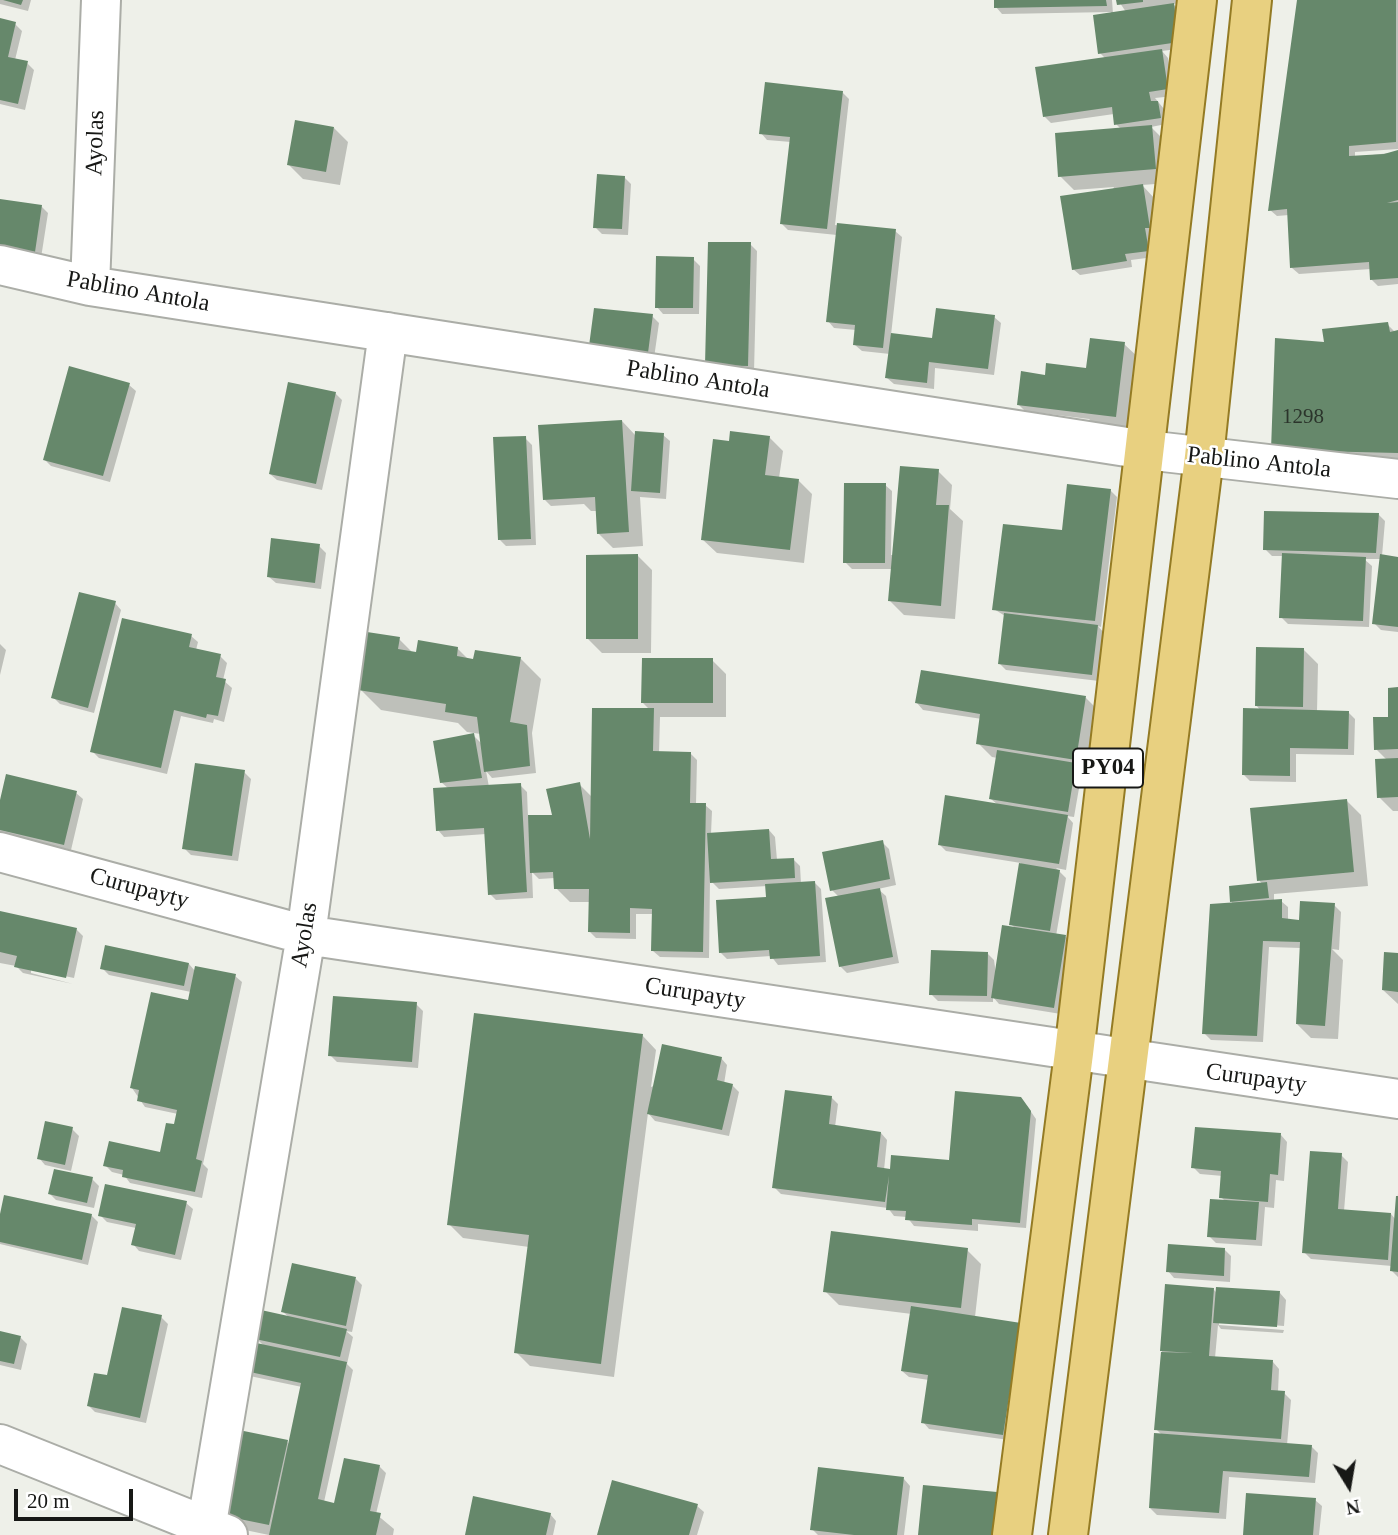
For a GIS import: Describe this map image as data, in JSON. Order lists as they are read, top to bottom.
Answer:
{
  "streets": {
    "main road": ["PY04"],
    "street": ["Ayolas", "Pablino Antola", "Curupayty"]
  },
  "crossings": [
    ["Ayolas", "Pablino Antola"],
    ["Ayolas", "Curupayty"],
    ["Pablino Antola", "PY04"],
    ["PY04", "Curupayty"]
  ],
  "house_numbers": ["1298"],
  "scale_bar": "20 m",
  "north": "bottom"
}
